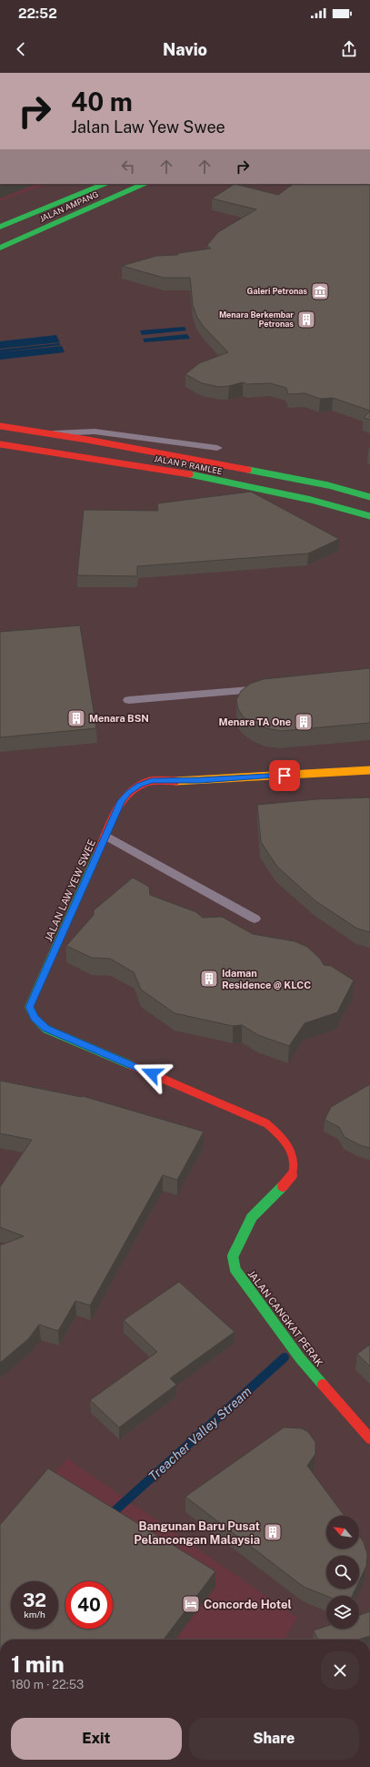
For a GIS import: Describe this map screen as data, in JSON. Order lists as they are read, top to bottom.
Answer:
{
  "streets": {
    "street": [
      "JALAN AMPANG",
      "JALAN P. RAMLEE",
      "JALAN LAW YEW SWEE",
      "JALAN CANGKAT PERAK"
    ]
  },
  "crossings": [
    ["JALAN LAW YEW SWEE", "JALAN CANGKAT PERAK"]
  ],
  "water": ["Treacher Valley Stream"],
  "places": {
    "museum": ["Galeri Petronas"],
    "building": [
      "Menara Berkembar Petronas",
      "Menara BSN",
      "Menara TA One",
      "Idaman Residence @ KLCC",
      "Bangunan Baru Pusat Pelancongan Malaysia"
    ],
    "hotel": ["Concorde Hotel"]
  },
  "north": "top left",
  "page": {
    "status": "22:52",
    "header": "Navio",
    "turn": ["40 m", "Jalan Law Yew Swee"],
    "speed": "32 km/h",
    "limit": "40",
    "heading": ["1 min", "180 m · 22:53"],
    "buttons": ["Exit", "Share"]
  }
}
